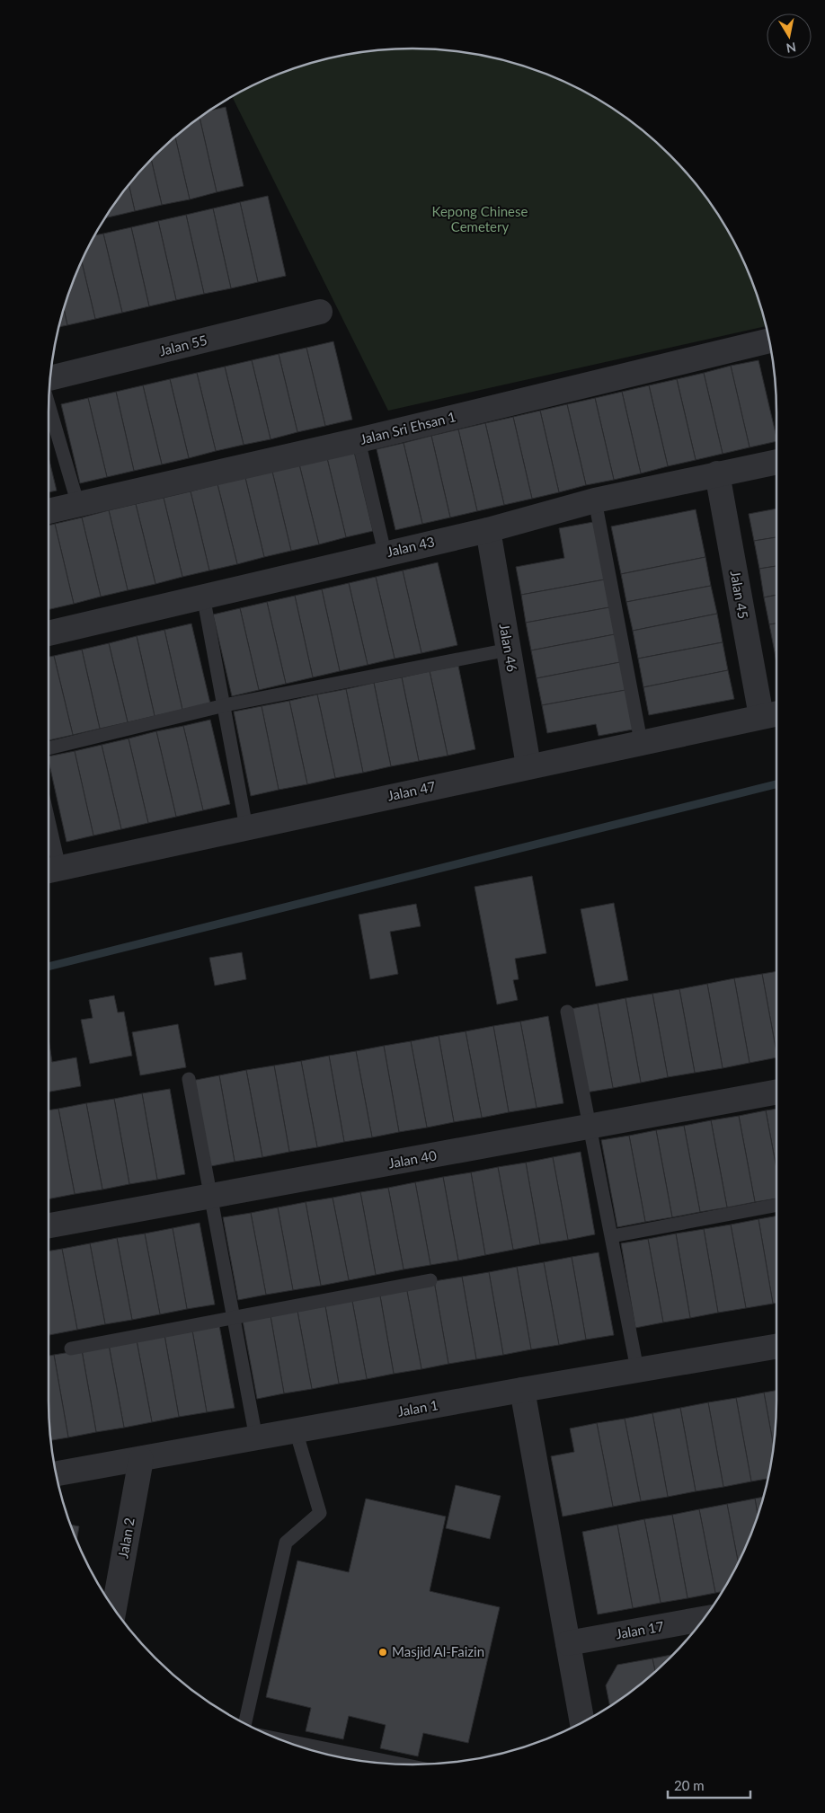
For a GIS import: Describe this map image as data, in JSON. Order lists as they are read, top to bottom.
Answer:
{
  "streets": {
    "street": [
      "Jalan 55",
      "Jalan Sri Ehsan 1",
      "Jalan 43",
      "Jalan 45",
      "Jalan 46",
      "Jalan 47",
      "Jalan 40",
      "Jalan 1",
      "Jalan 2",
      "Jalan 17"
    ]
  },
  "crossings": [
    ["Jalan 43", "Jalan 45"],
    ["Jalan 43", "Jalan 46"],
    ["Jalan 45", "Jalan 47"],
    ["Jalan 46", "Jalan 47"],
    ["Jalan 1", "Jalan 2"]
  ],
  "parks": ["Kepong Chinese Cemetery"],
  "places": ["Masjid Al-Faizin"],
  "scale_bar": "20 m",
  "north": "bottom"
}
